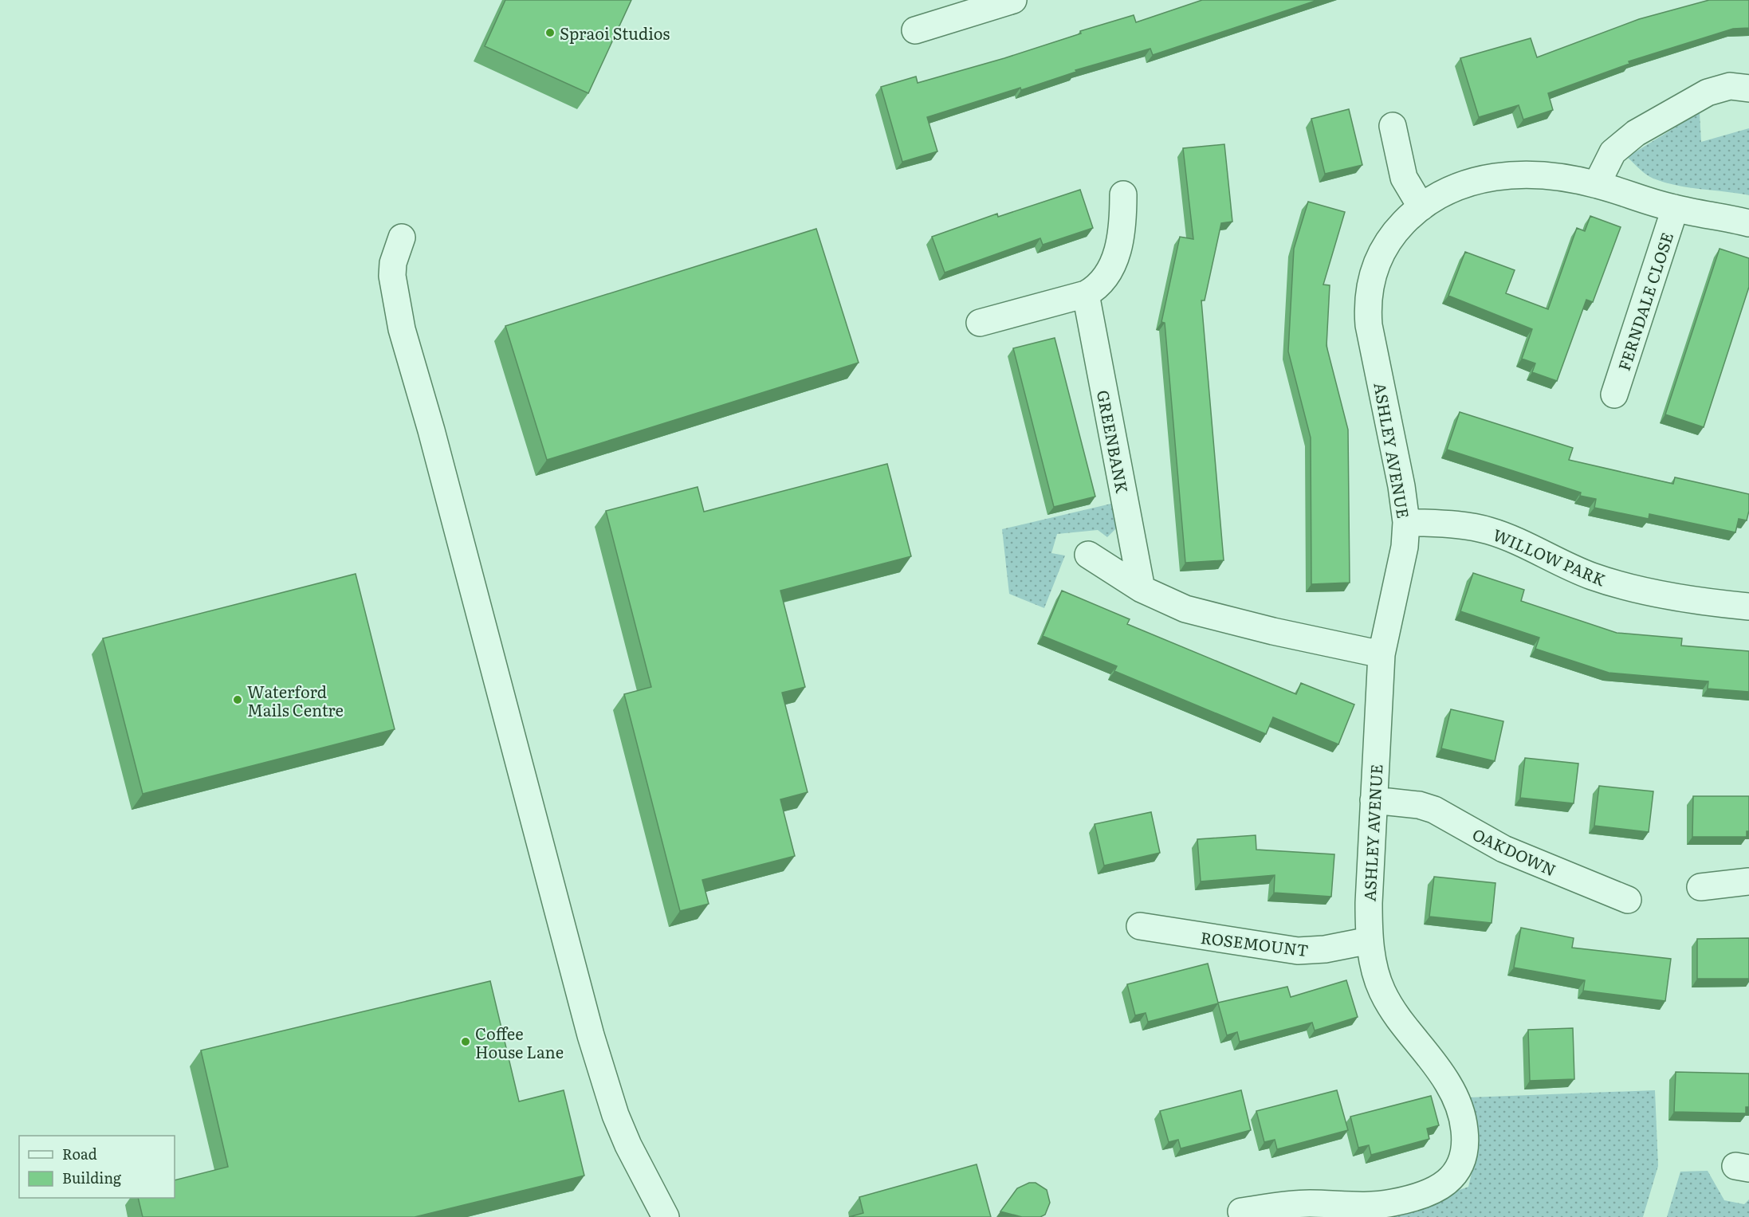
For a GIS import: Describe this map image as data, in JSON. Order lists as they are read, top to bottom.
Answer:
{
  "streets": {
    "street": [
      "FERNDALE CLOSE",
      "GREENBANK",
      "ASHLEY AVENUE",
      "WILLOW PARK",
      "OAKDOWN",
      "ROSEMOUNT"
    ]
  },
  "crossings": [
    ["FERNDALE CLOSE", "ASHLEY AVENUE"],
    ["ASHLEY AVENUE", "WILLOW PARK"],
    ["ASHLEY AVENUE", "OAKDOWN"],
    ["ASHLEY AVENUE", "ROSEMOUNT"]
  ],
  "places": ["Spraoi Studios", "Waterford Mails Centre", "Coffee House Lane"],
  "legend": ["Road", "Building"]
}
